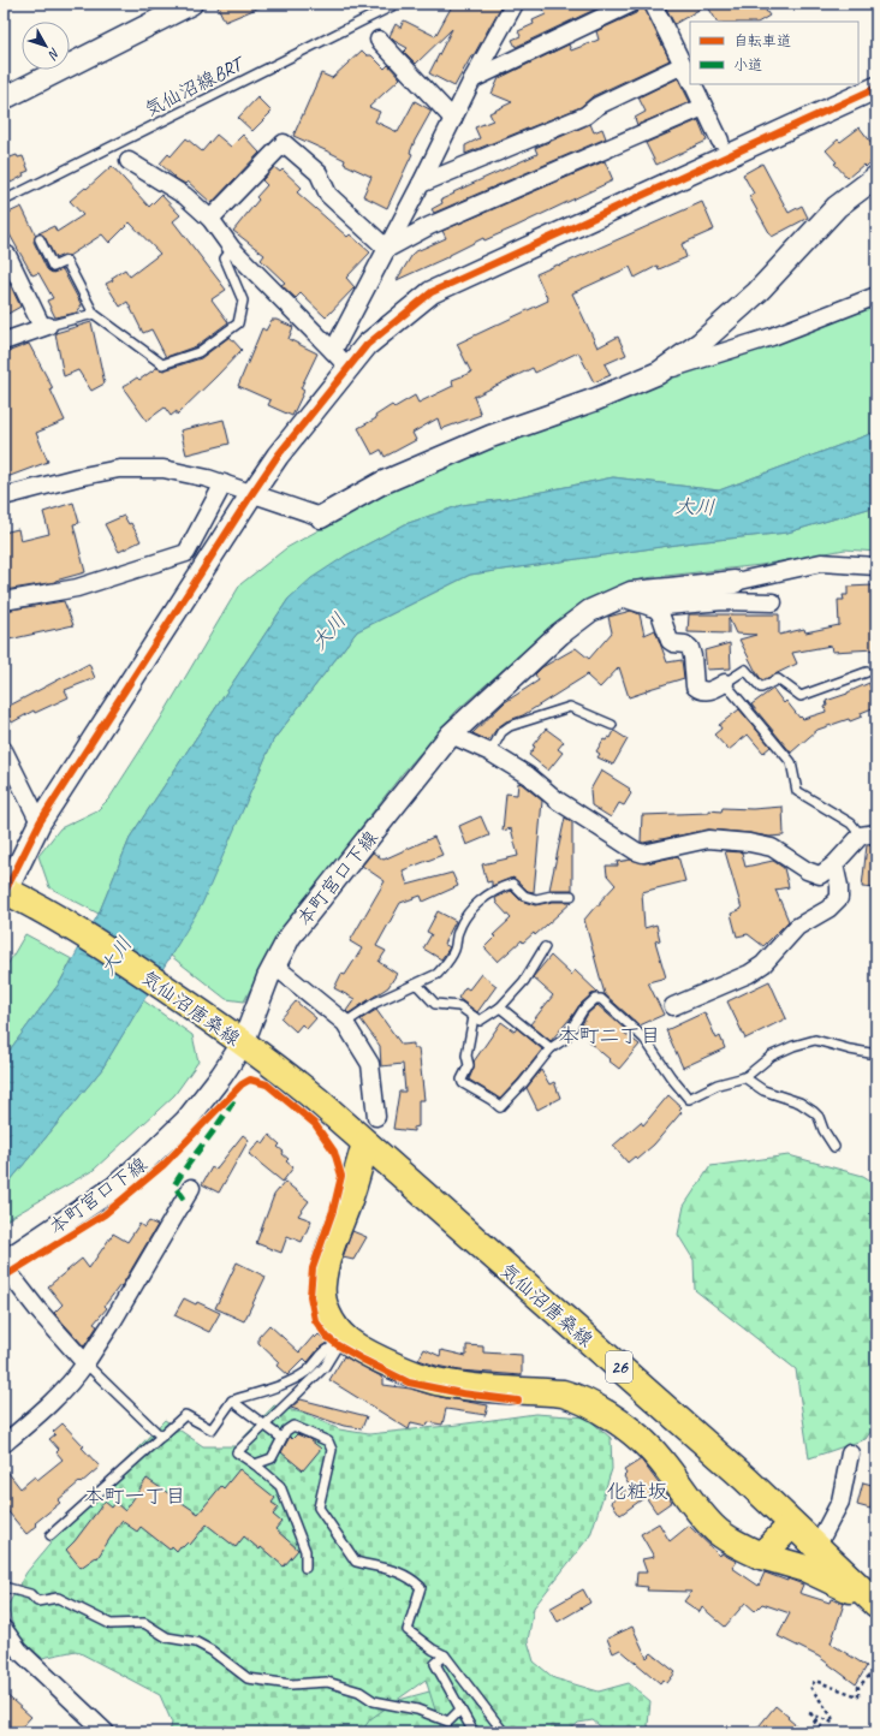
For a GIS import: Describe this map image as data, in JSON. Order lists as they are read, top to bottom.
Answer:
{
  "streets": {
    "main road": ["気仙沼唐桑線", "26"],
    "street": ["本町宮口下線"],
    "lane": ["気仙沼線BRT"]
  },
  "crossings": [
    ["本町宮口下線", "気仙沼唐桑線"]
  ],
  "districts": ["本町二丁目", "化粧坂", "本町一丁目"],
  "water": ["大川"],
  "legend": ["自転車道", "小道"],
  "north": "bottom right"
}
